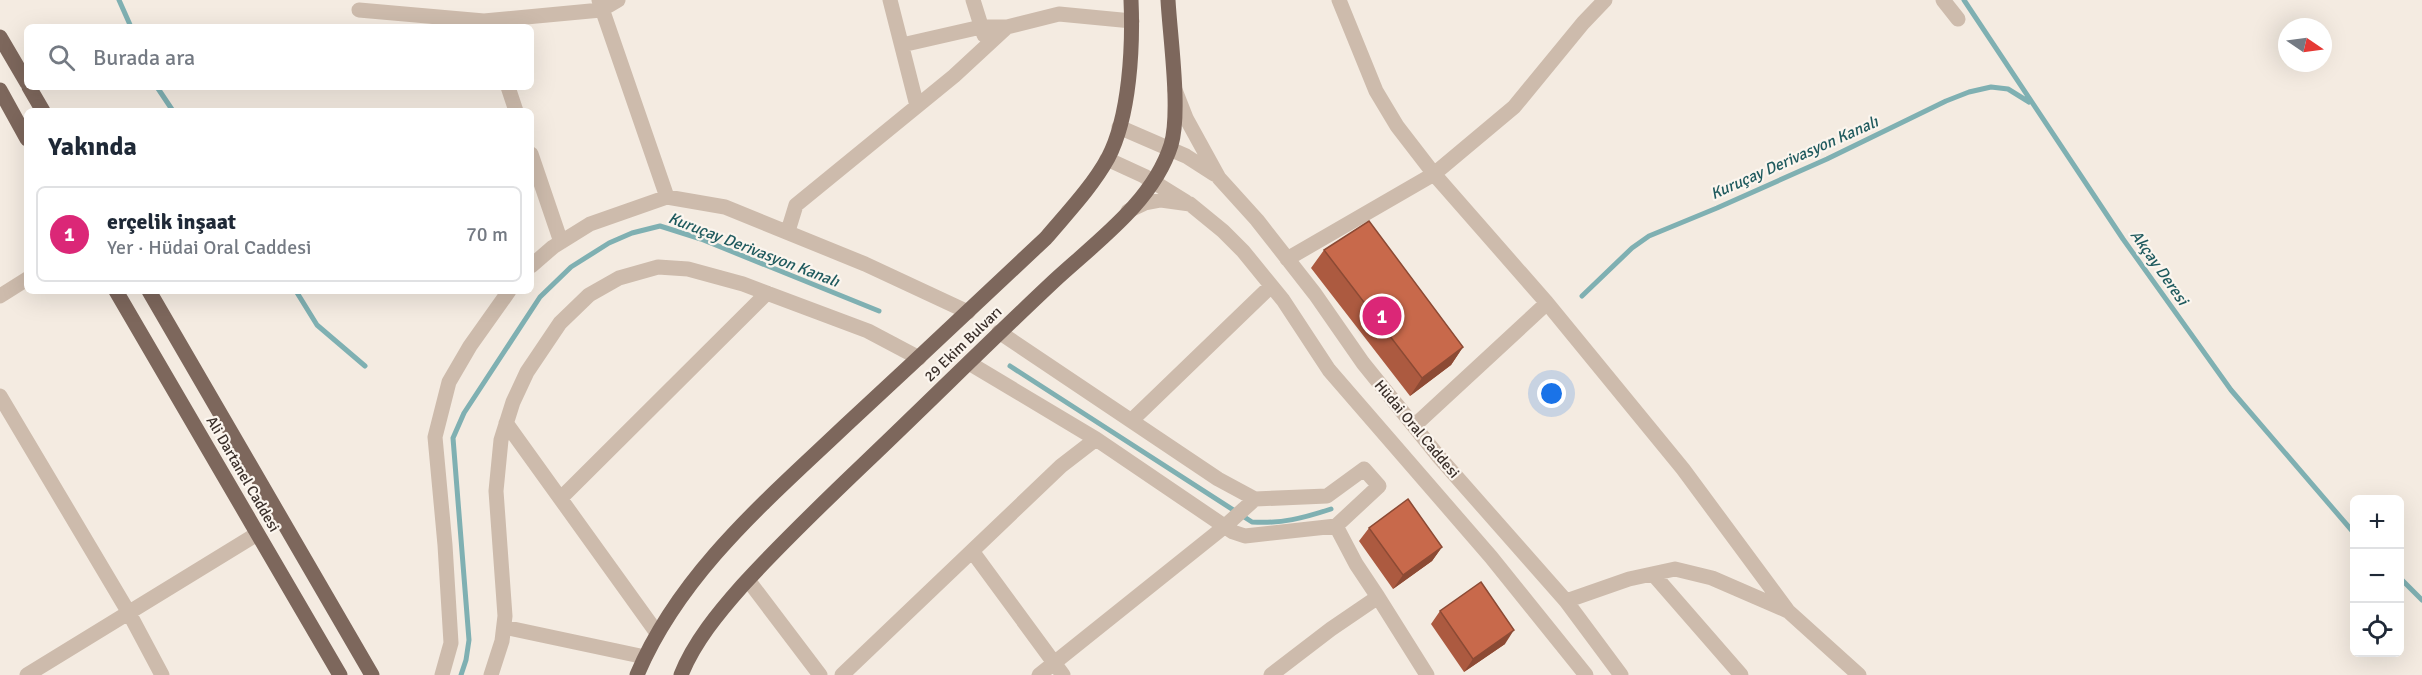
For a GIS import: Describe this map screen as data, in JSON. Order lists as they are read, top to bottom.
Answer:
{
  "streets": {
    "main road": ["29 Ekim Bulvarı", "Ali Dartanel Caddesi"],
    "street": ["Hüdai Oral Caddesi"]
  },
  "crossings": [
    ["29 Ekim Bulvarı", "Hüdai Oral Caddesi"]
  ],
  "water": ["Kuruçay Derivasyon Kanalı", "Akçay Deresi"],
  "north": "right",
  "page": {
    "search": "Burada ara",
    "heading": "Yakında",
    "list": [
      {
        "mark": "1",
        "name": "erçelik inşaat",
        "note": "Yer · Hüdai Oral Caddesi",
        "value": "70 m"
      }
    ],
    "pins": "1",
    "map_buttons": ["+", "−"]
  }
}
